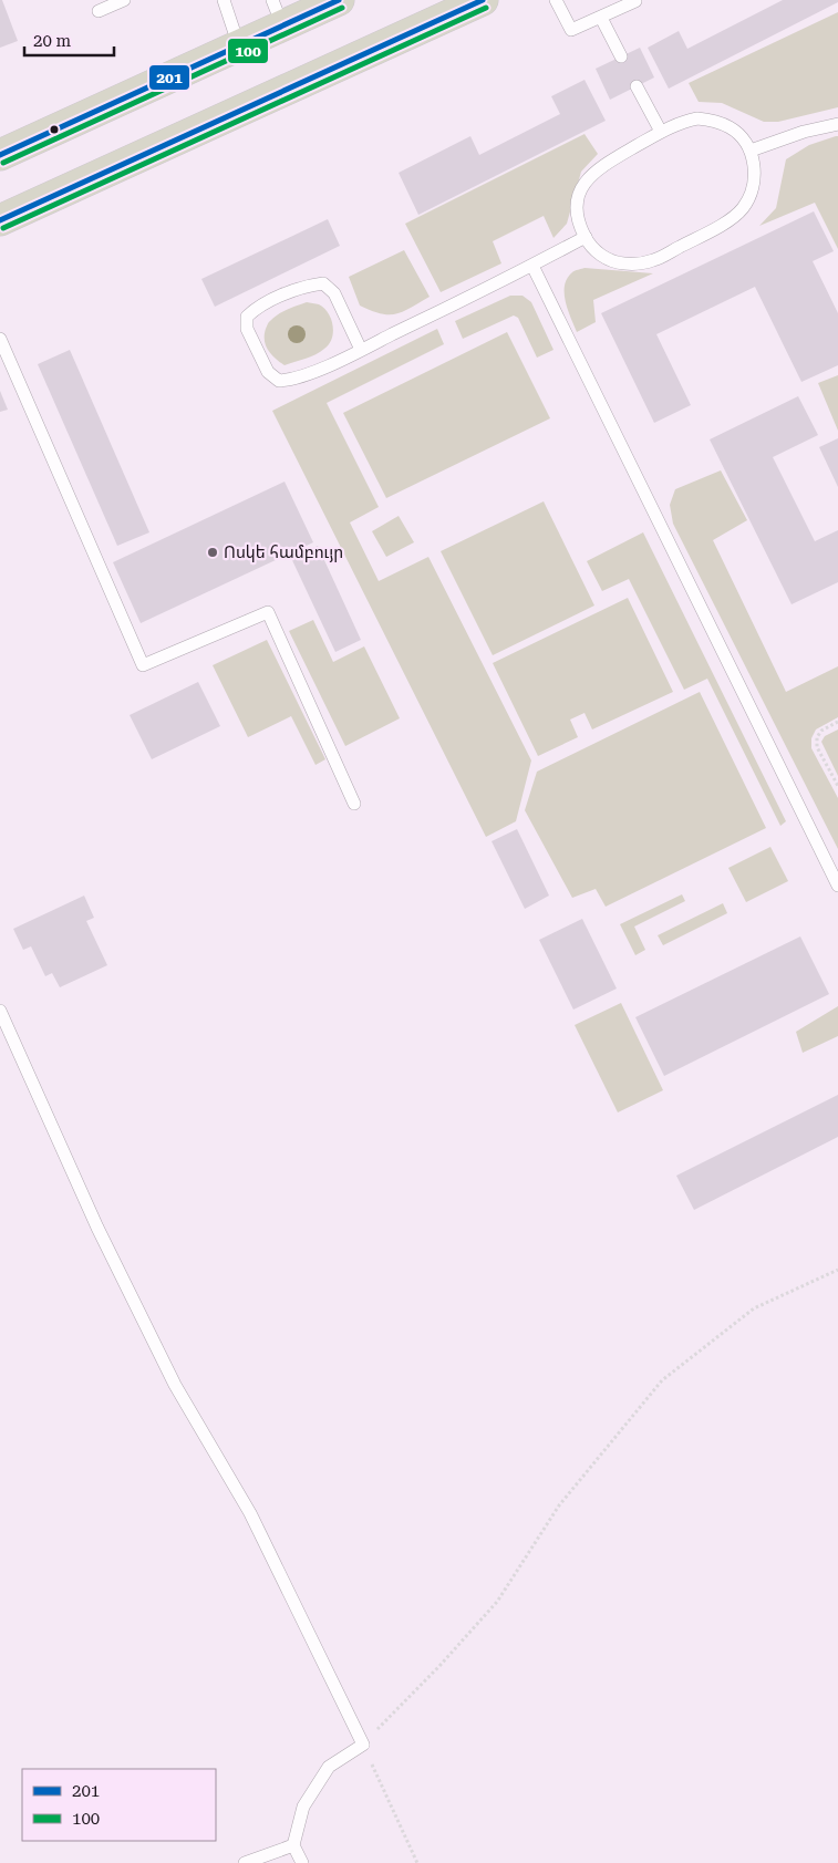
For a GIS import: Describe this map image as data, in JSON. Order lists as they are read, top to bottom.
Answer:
{
  "places": ["Ոսկե համբույր"],
  "lines": ["transit line 201", "transit line 100"],
  "legend": ["201", "100"],
  "scale_bar": "20 m"
}
